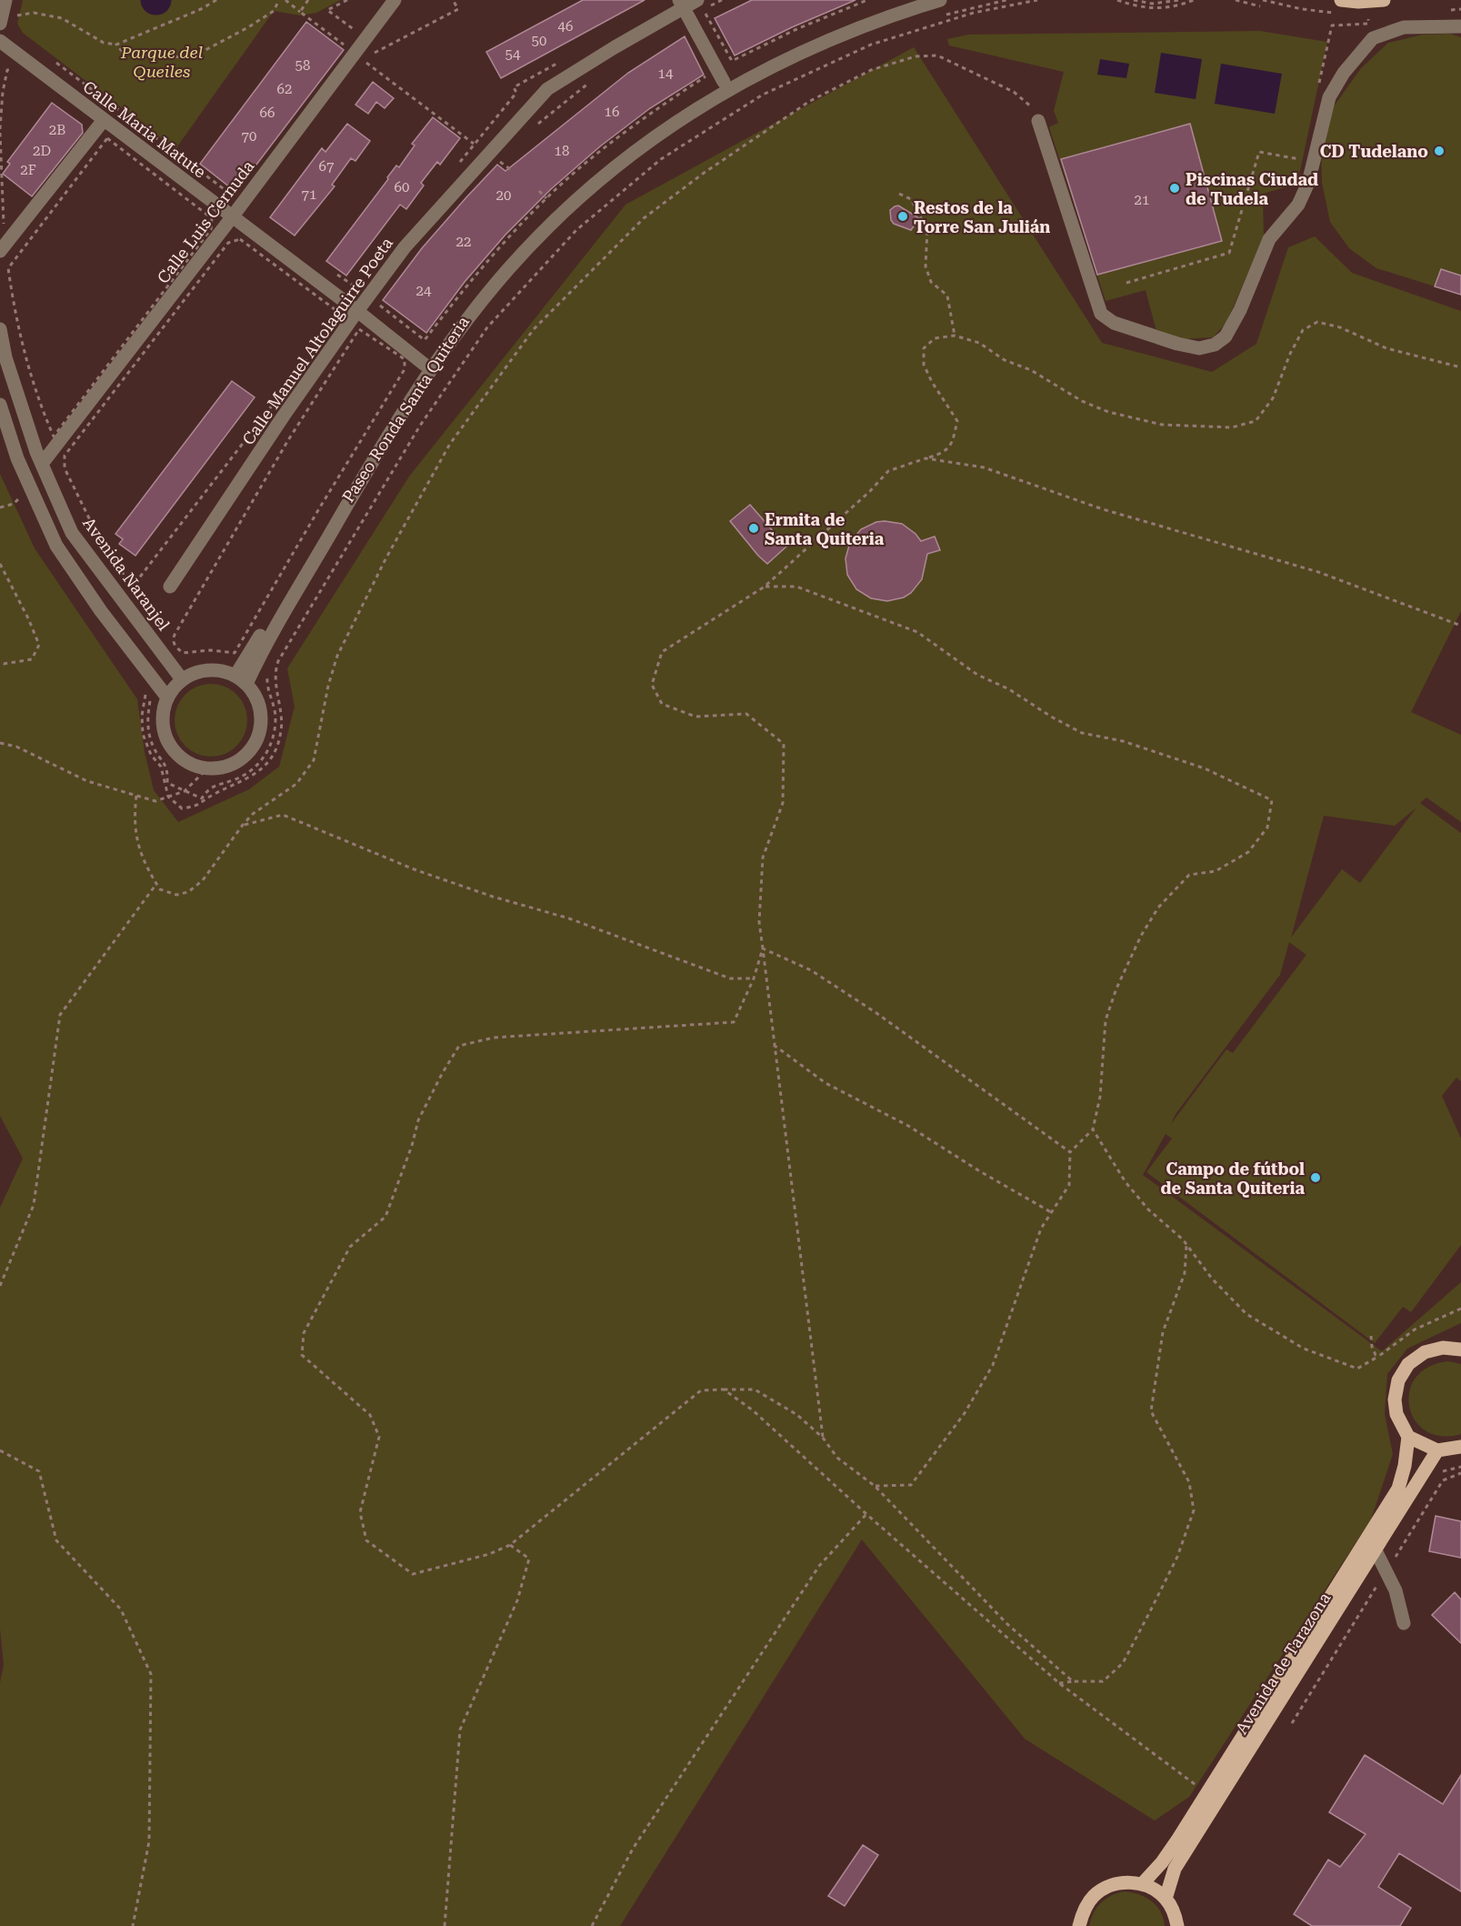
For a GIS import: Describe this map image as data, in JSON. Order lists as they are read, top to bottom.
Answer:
{
  "streets": {
    "main road": ["Avenida de Tarazona"],
    "street": [
      "Calle Maria Matute",
      "Calle Luis Cernuda",
      "Calle Manuel Altolaguirre Poeta",
      "Paseo Ronda Santa Quiteria",
      "Avenida Naranjel"
    ]
  },
  "crossings": [
    ["Calle Maria Matute", "Calle Luis Cernuda"],
    ["Calle Maria Matute", "Calle Manuel Altolaguirre Poeta"],
    ["Calle Maria Matute", "Paseo Ronda Santa Quiteria"],
    ["Calle Luis Cernuda", "Avenida Naranjel"],
    ["Paseo Ronda Santa Quiteria", "Avenida Naranjel"]
  ],
  "parks": ["Parque del Queiles"],
  "places": [
    "CD Tudelano",
    "Piscinas Ciudad de Tudela",
    "Restos de la Torre San Julián",
    "Ermita de Santa Quiteria",
    "Campo de fútbol de Santa Quiteria"
  ],
  "house_numbers": [
    "46",
    "50",
    "54",
    "58",
    "14",
    "62",
    "16",
    "66",
    "2B",
    "70",
    "2D",
    "18",
    "67",
    "2F",
    "60",
    "71",
    "20",
    "21",
    "22",
    "24"
  ]
}
